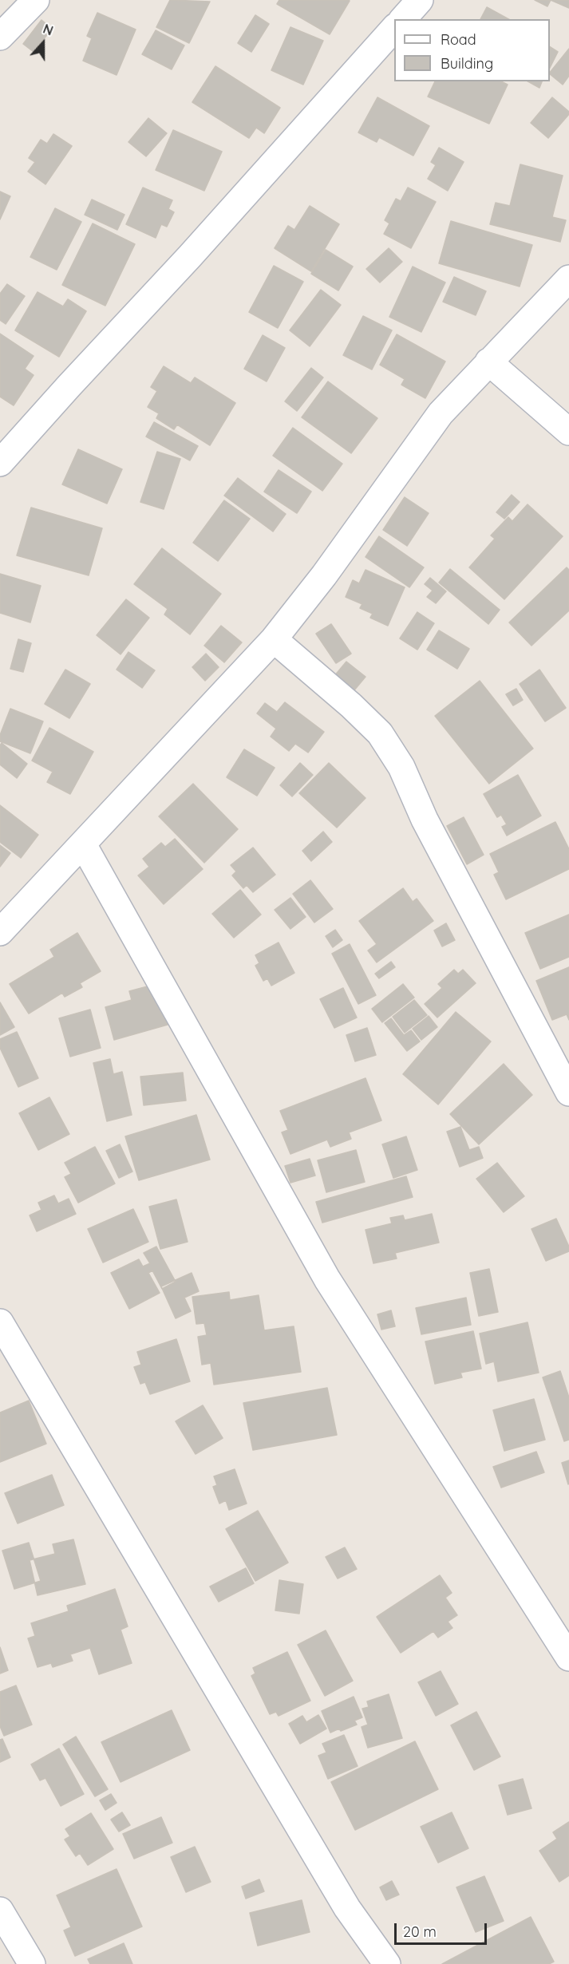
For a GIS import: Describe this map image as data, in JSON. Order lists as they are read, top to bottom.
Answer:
{
  "legend": ["Road", "Building"],
  "scale_bar": "20 m",
  "north": "top"
}
